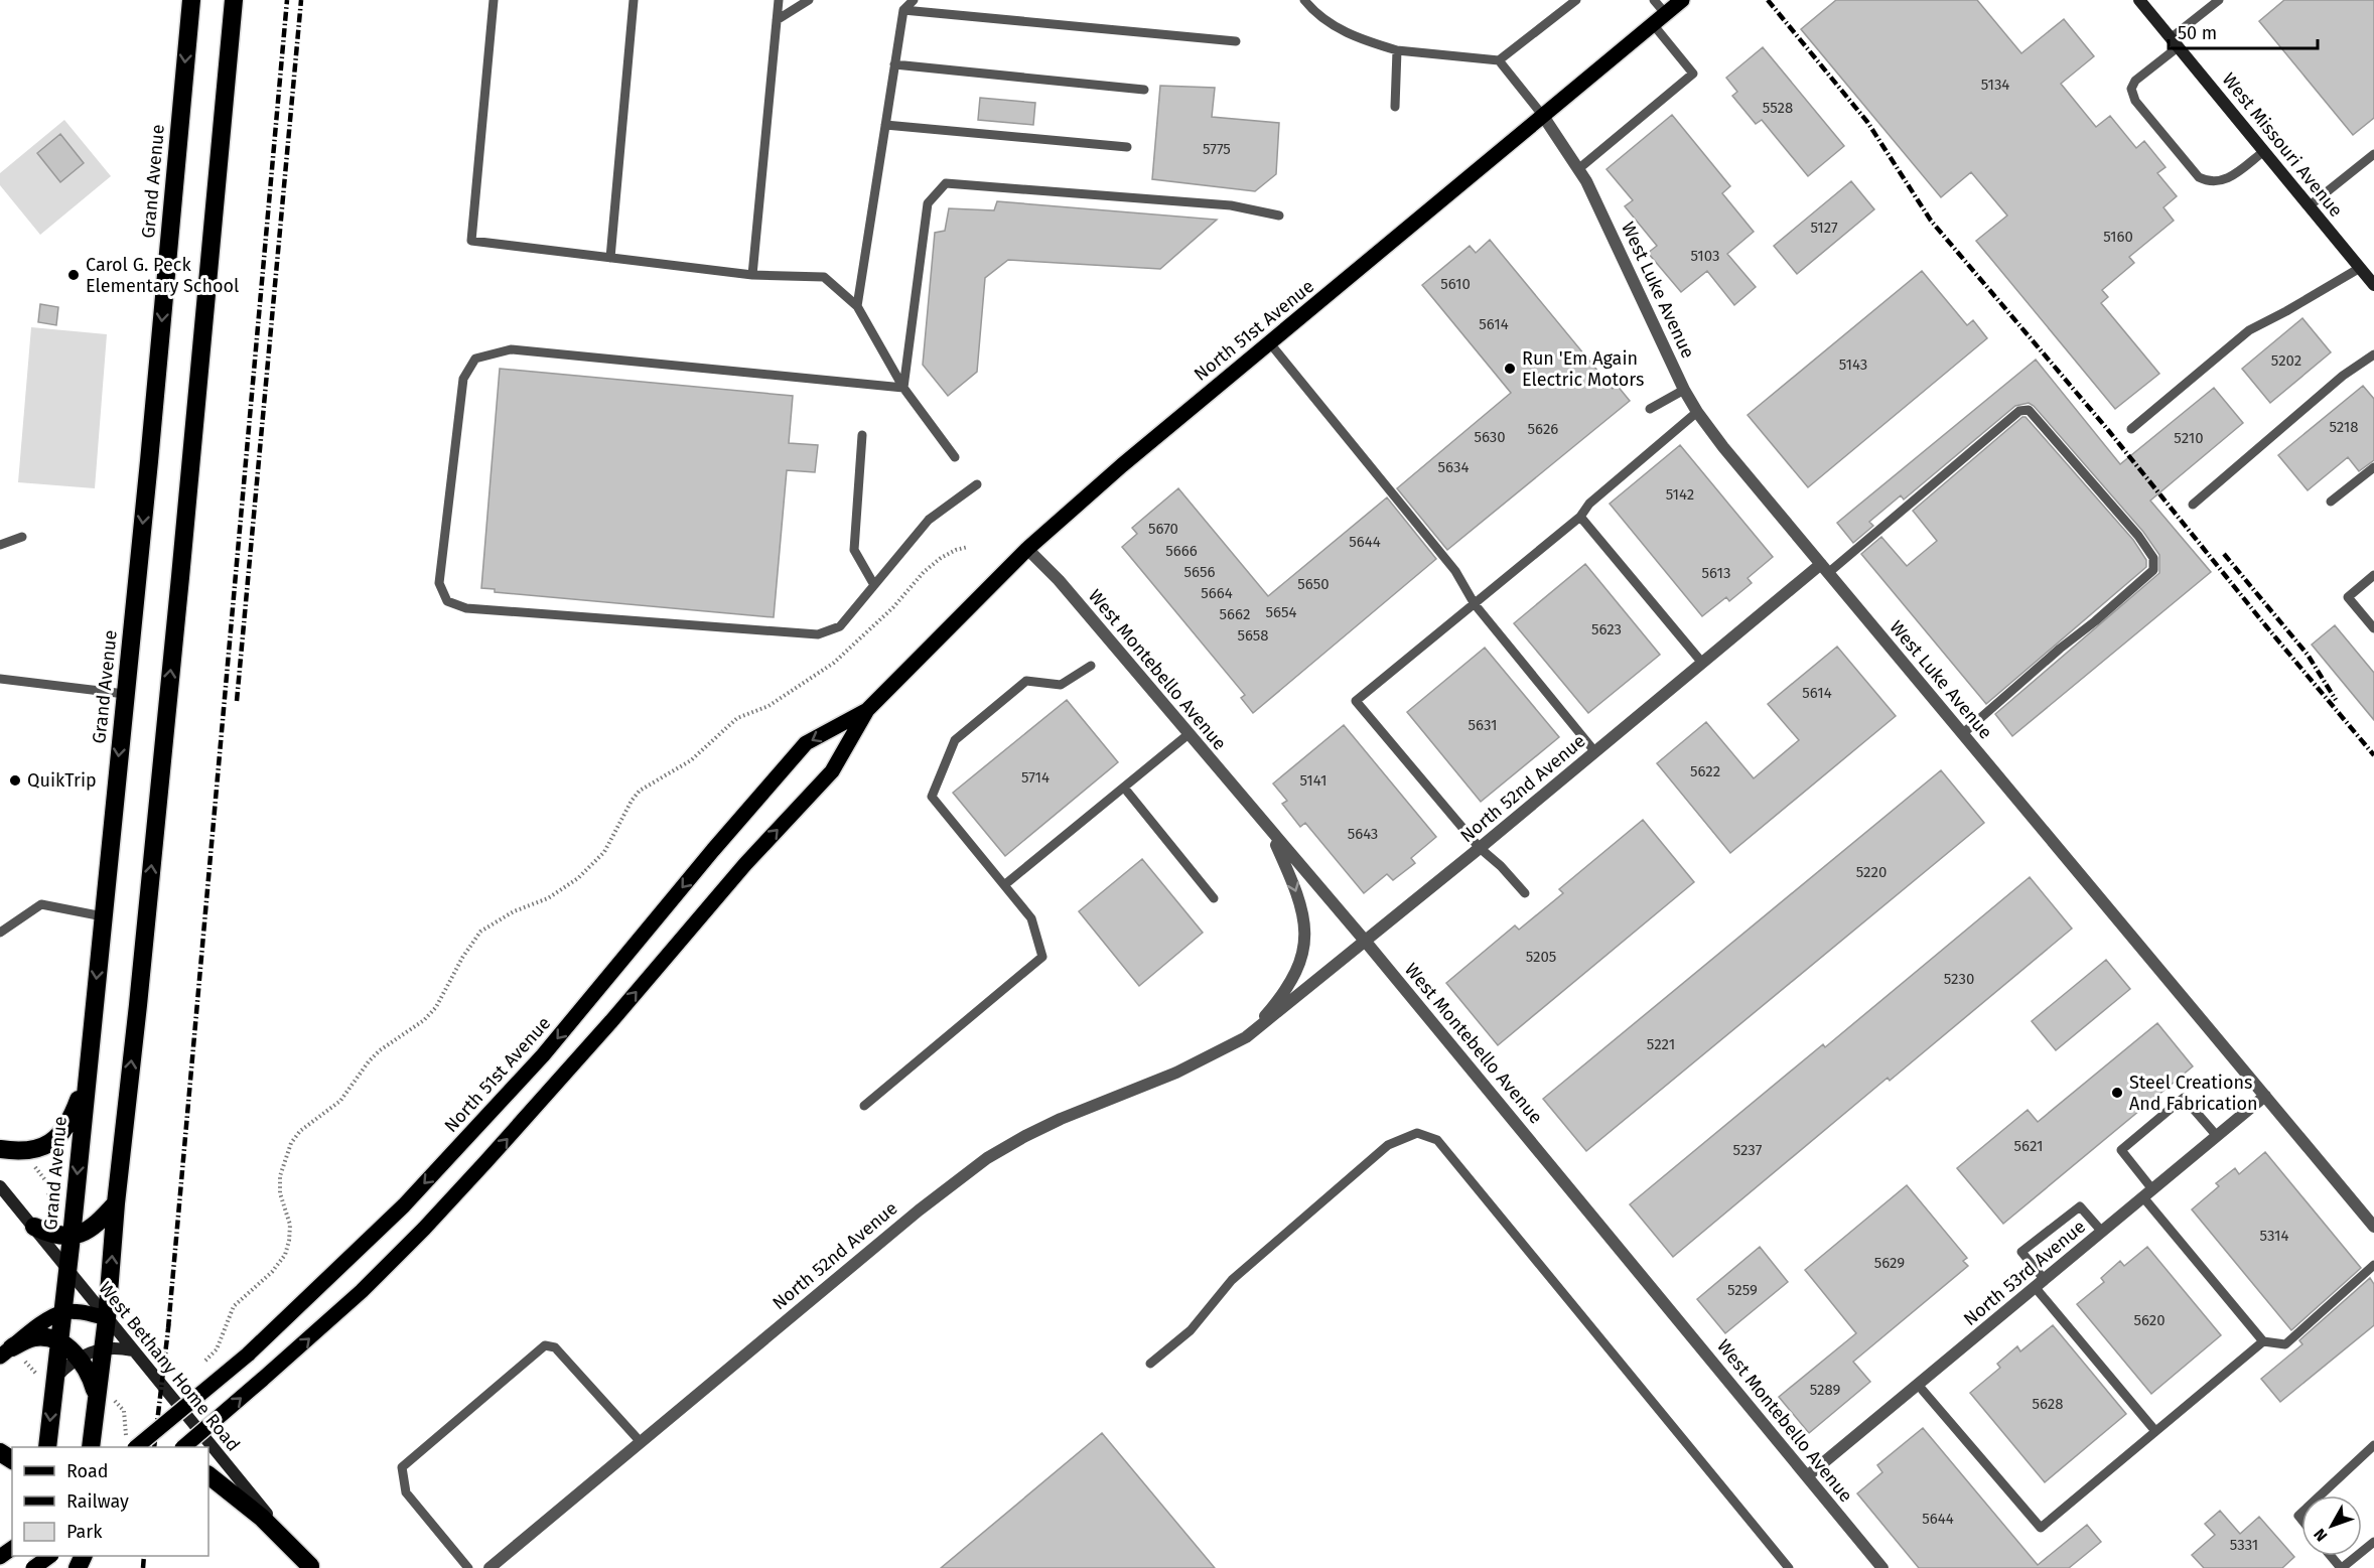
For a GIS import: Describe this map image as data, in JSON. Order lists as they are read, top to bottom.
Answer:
{
  "streets": {
    "highway": ["Grand Avenue"],
    "main road": ["West Missouri Avenue", "North 51st Avenue", "West Bethany Home Road"],
    "street": [
      "West Luke Avenue",
      "West Montebello Avenue",
      "North 52nd Avenue",
      "North 53rd Avenue"
    ]
  },
  "crossings": [
    ["Grand Avenue", "West Bethany Home Road"],
    ["West Luke Avenue", "North 51st Avenue"],
    ["West Luke Avenue", "North 52nd Avenue"],
    ["West Luke Avenue", "North 53rd Avenue"],
    ["North 51st Avenue", "West Montebello Avenue"],
    ["West Montebello Avenue", "North 52nd Avenue"],
    ["West Montebello Avenue", "North 53rd Avenue"]
  ],
  "places": [
    "Carol G. Peck Elementary School",
    "Run 'Em Again Electric Motors",
    "QuikTrip",
    "Steel Creations And Fabrication"
  ],
  "house_numbers": [
    "5134",
    "5528",
    "5775",
    "5127",
    "5160",
    "5103",
    "5610",
    "5614",
    "5202",
    "5143",
    "5218",
    "5626",
    "5630",
    "5210",
    "5634",
    "5142",
    "5670",
    "5644",
    "5666",
    "5656",
    "5613",
    "5650",
    "5664",
    "5654",
    "5662",
    "5623",
    "5658",
    "5614",
    "5631",
    "5622",
    "5714",
    "5141",
    "5643",
    "5220",
    "5205",
    "5230",
    "5221",
    "5621",
    "5237",
    "5314",
    "5629",
    "5259",
    "5620",
    "5289",
    "5628",
    "5644",
    "5331"
  ],
  "legend": ["Road", "Railway", "Park"],
  "scale_bar": "50 m",
  "north": "bottom left"
}
